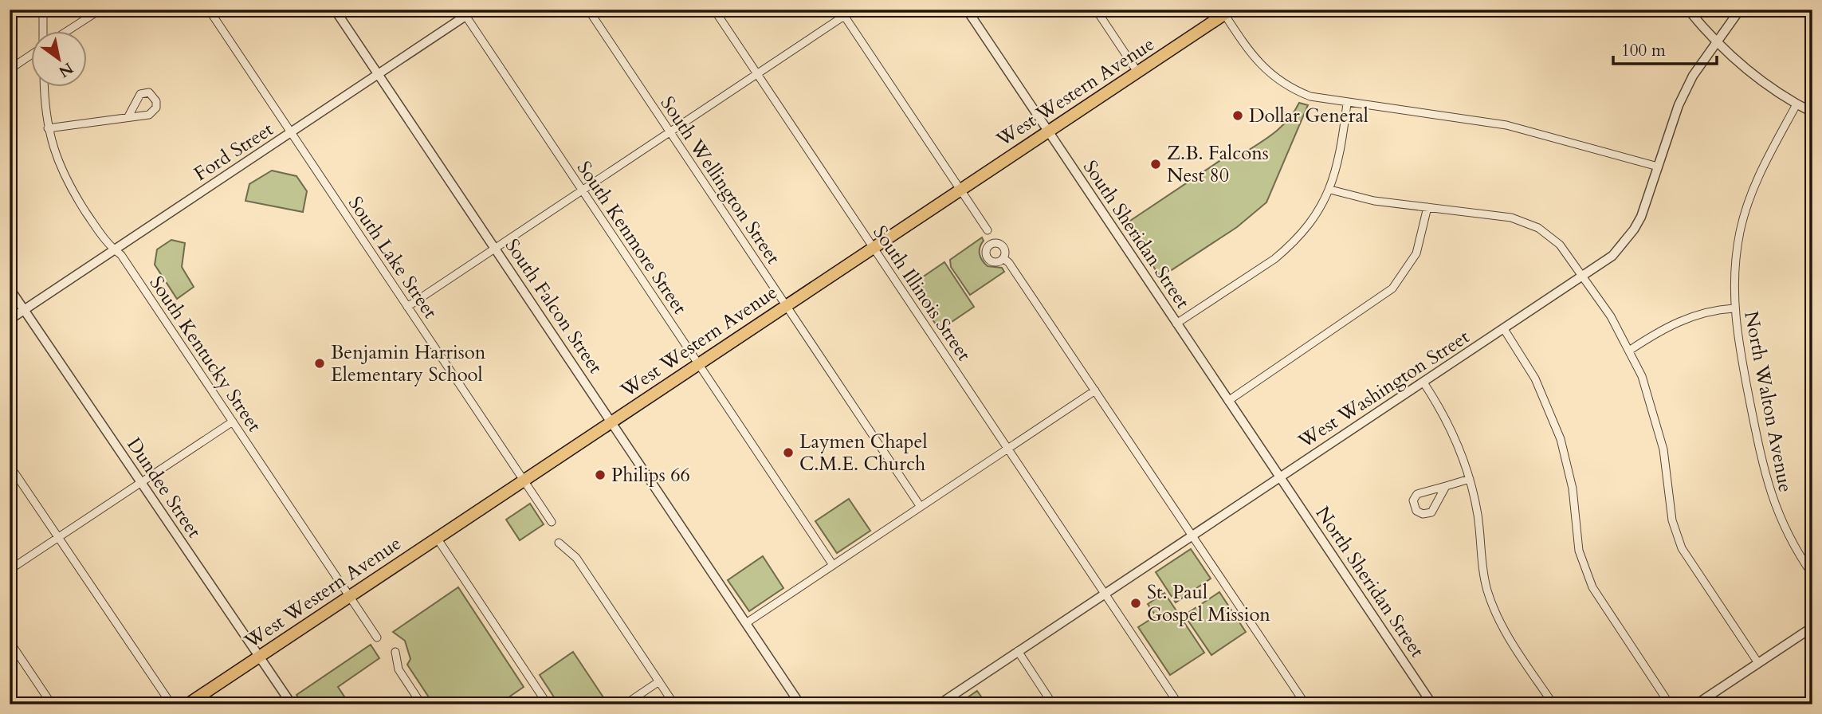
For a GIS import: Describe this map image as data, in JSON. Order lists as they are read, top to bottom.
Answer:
{
  "streets": {
    "main road": ["West Western Avenue"],
    "street": [
      "Ford Street",
      "South Wellington Street",
      "South Sheridan Street",
      "South Kenmore Street",
      "South Lake Street",
      "South Illinois Street",
      "South Falcon Street",
      "South Kentucky Street",
      "West Washington Street",
      "North Walton Avenue",
      "Dundee Street",
      "North Sheridan Street"
    ]
  },
  "crossings": [
    ["West Western Avenue", "South Wellington Street"],
    ["West Western Avenue", "South Sheridan Street"],
    ["West Western Avenue", "South Kenmore Street"],
    ["West Western Avenue", "South Lake Street"],
    ["West Western Avenue", "South Illinois Street"],
    ["West Western Avenue", "South Falcon Street"],
    ["West Western Avenue", "South Kentucky Street"],
    ["West Western Avenue", "Dundee Street"],
    ["Ford Street", "South Kenmore Street"],
    ["Ford Street", "South Lake Street"],
    ["Ford Street", "South Falcon Street"],
    ["Ford Street", "South Kentucky Street"],
    ["Ford Street", "Dundee Street"],
    ["South Sheridan Street", "West Washington Street"],
    ["South Sheridan Street", "North Sheridan Street"],
    ["South Illinois Street", "West Washington Street"],
    ["West Washington Street", "North Sheridan Street"]
  ],
  "places": [
    "Dollar General",
    "Z.B. Falcons Nest 80",
    "Benjamin Harrison Elementary School",
    "Laymen Chapel C.M.E. Church",
    "Philips 66",
    "St. Paul Gospel Mission"
  ],
  "scale_bar": "100 m",
  "north": "bottom right"
}
